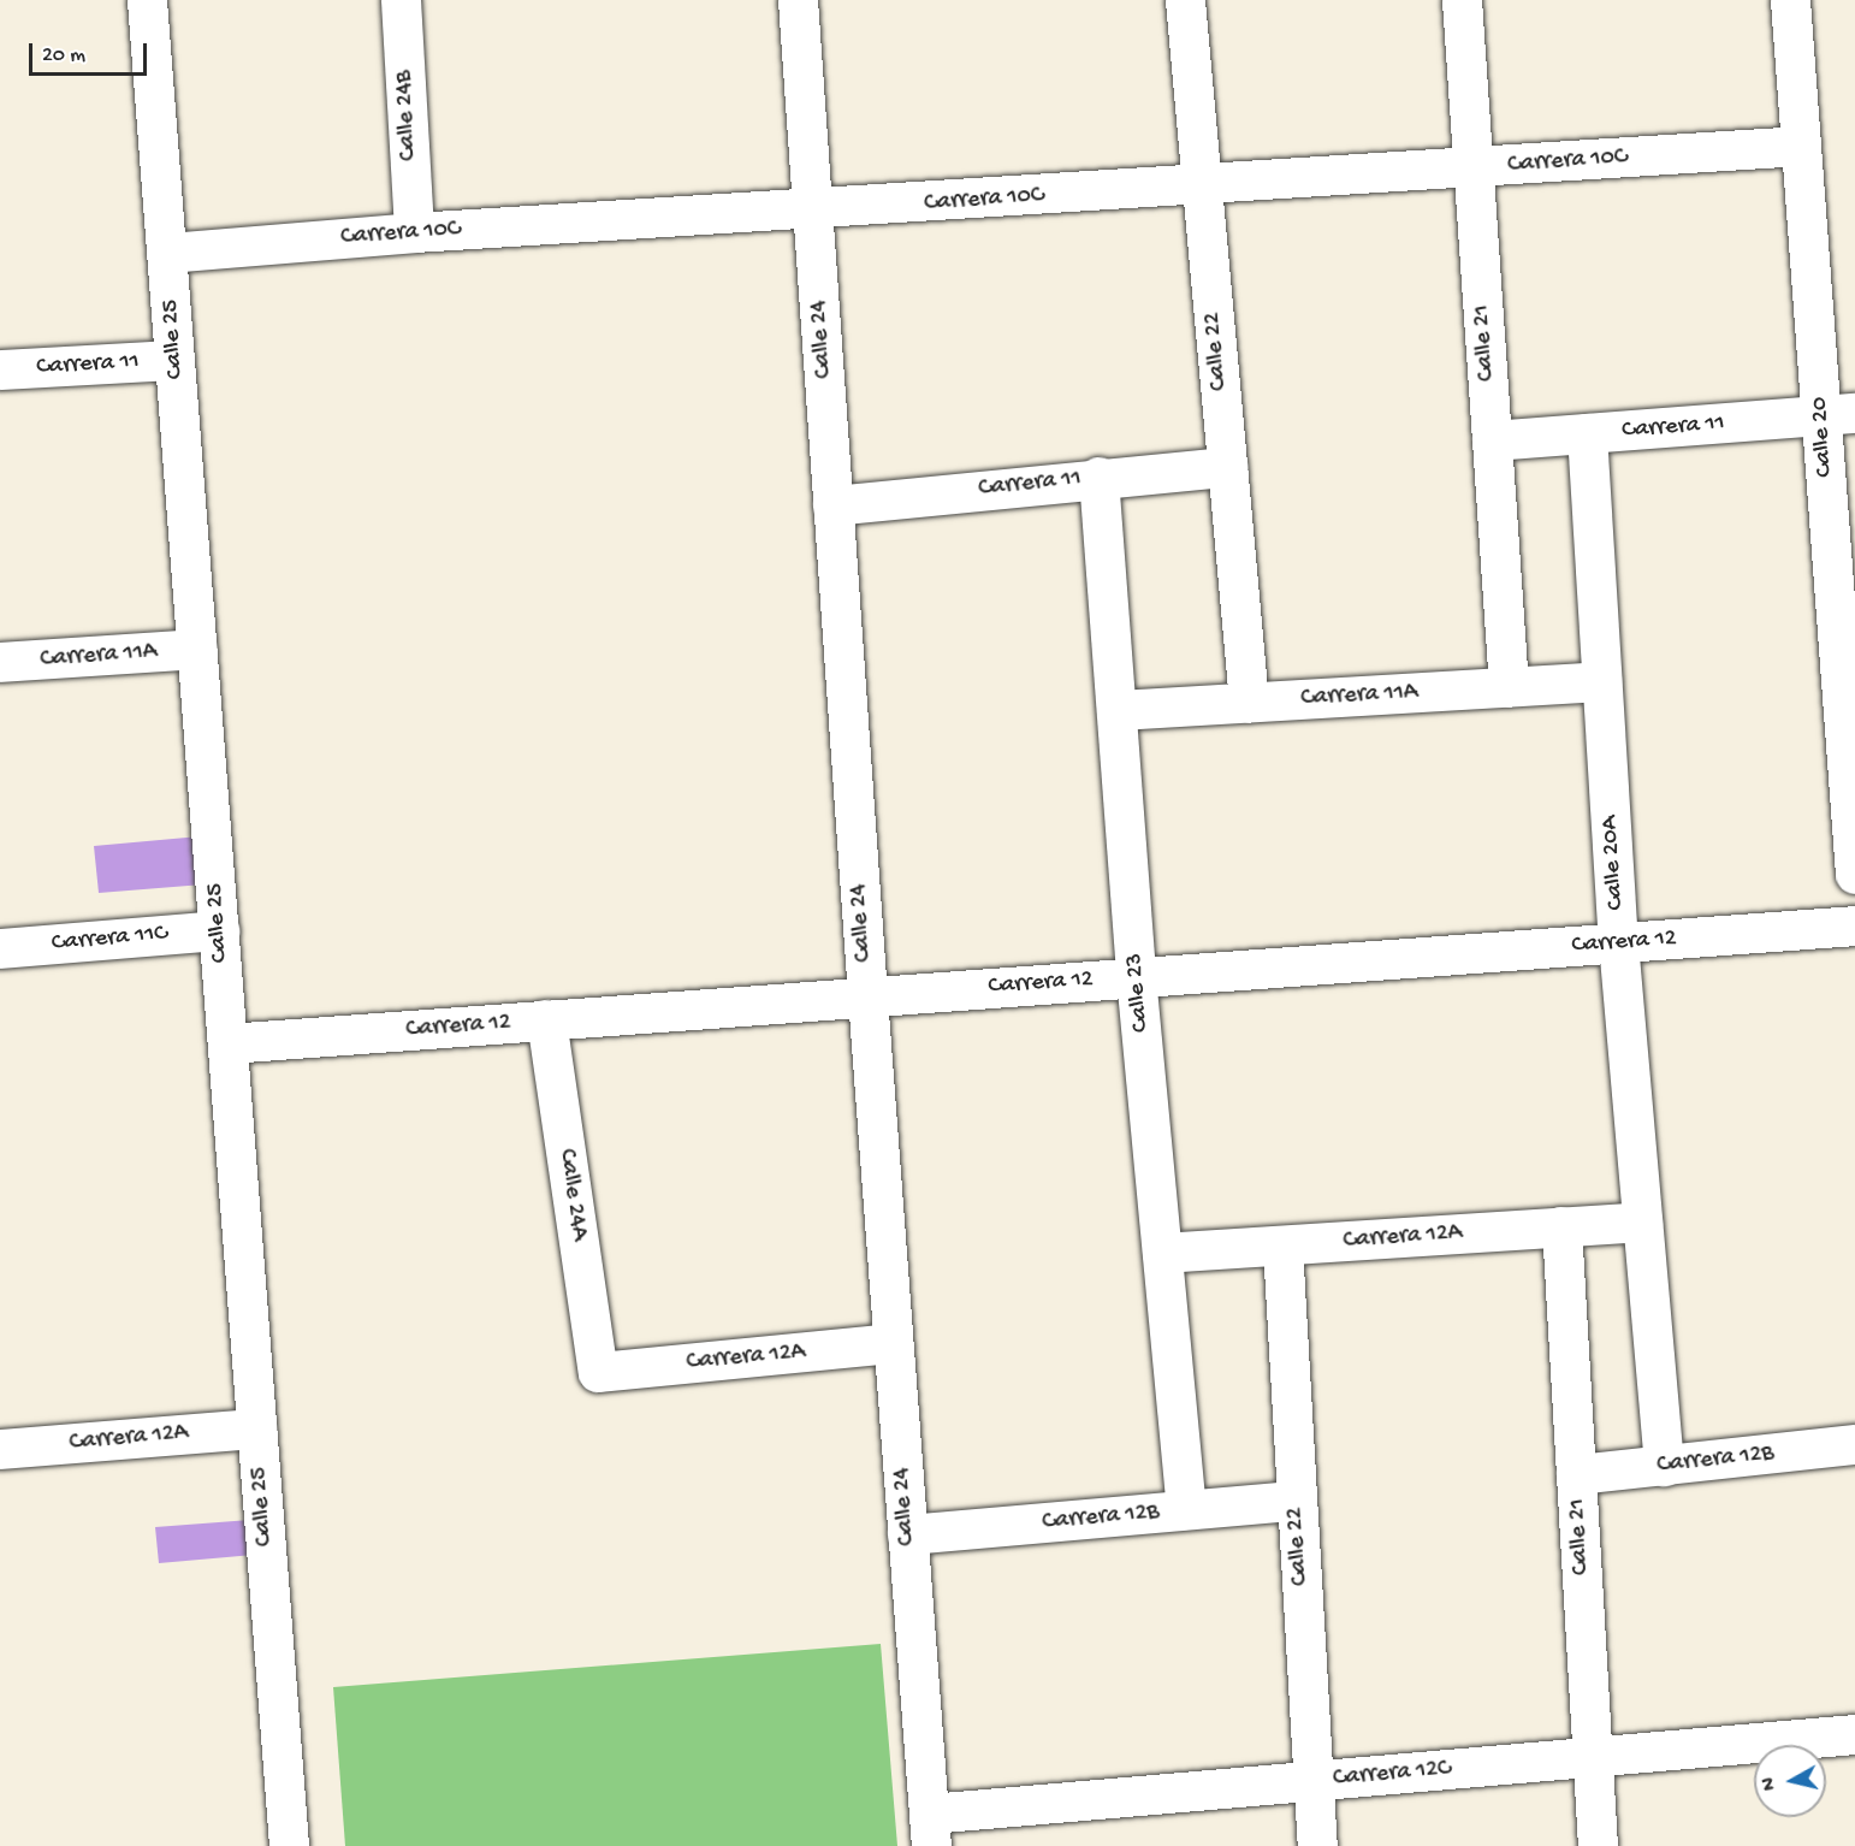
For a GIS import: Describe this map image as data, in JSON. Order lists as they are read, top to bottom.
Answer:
{
  "streets": {
    "street": [
      "Calle 24B",
      "Carrera 10C",
      "Calle 25",
      "Calle 24",
      "Calle 21",
      "Calle 22",
      "Carrera 11",
      "Calle 20",
      "Carrera 11A",
      "Calle 20A",
      "Carrera 11C",
      "Carrera 12",
      "Calle 23",
      "Calle 24A",
      "Carrera 12A",
      "Carrera 12B",
      "Carrera 12C"
    ]
  },
  "crossings": [
    ["Calle 24B", "Carrera 10C"],
    ["Carrera 10C", "Calle 25"],
    ["Carrera 10C", "Calle 24"],
    ["Carrera 10C", "Calle 21"],
    ["Carrera 10C", "Calle 22"],
    ["Carrera 10C", "Calle 20"],
    ["Calle 25", "Carrera 11"],
    ["Calle 25", "Carrera 11A"],
    ["Calle 25", "Carrera 11C"],
    ["Calle 25", "Carrera 12"],
    ["Calle 25", "Carrera 12A"],
    ["Calle 24", "Carrera 11"],
    ["Calle 24", "Carrera 12"],
    ["Calle 24", "Carrera 12A"],
    ["Calle 24", "Carrera 12B"],
    ["Calle 24", "Carrera 12C"],
    ["Calle 21", "Carrera 11"],
    ["Calle 21", "Carrera 11A"],
    ["Calle 21", "Carrera 12A"],
    ["Calle 21", "Carrera 12B"],
    ["Calle 21", "Carrera 12C"],
    ["Calle 22", "Carrera 11"],
    ["Calle 22", "Carrera 11A"],
    ["Calle 22", "Carrera 12A"],
    ["Calle 22", "Carrera 12B"],
    ["Calle 22", "Carrera 12C"],
    ["Carrera 11", "Calle 20"],
    ["Carrera 11", "Calle 20A"],
    ["Carrera 11", "Calle 23"],
    ["Carrera 11A", "Calle 20A"],
    ["Carrera 11A", "Calle 23"],
    ["Calle 20A", "Carrera 12"],
    ["Calle 20A", "Carrera 12A"],
    ["Calle 20A", "Carrera 12B"],
    ["Carrera 12", "Calle 23"],
    ["Carrera 12", "Calle 24A"],
    ["Calle 23", "Carrera 12A"],
    ["Calle 23", "Carrera 12B"],
    ["Calle 24A", "Carrera 12A"]
  ],
  "scale_bar": "20 m",
  "north": "left"
}
